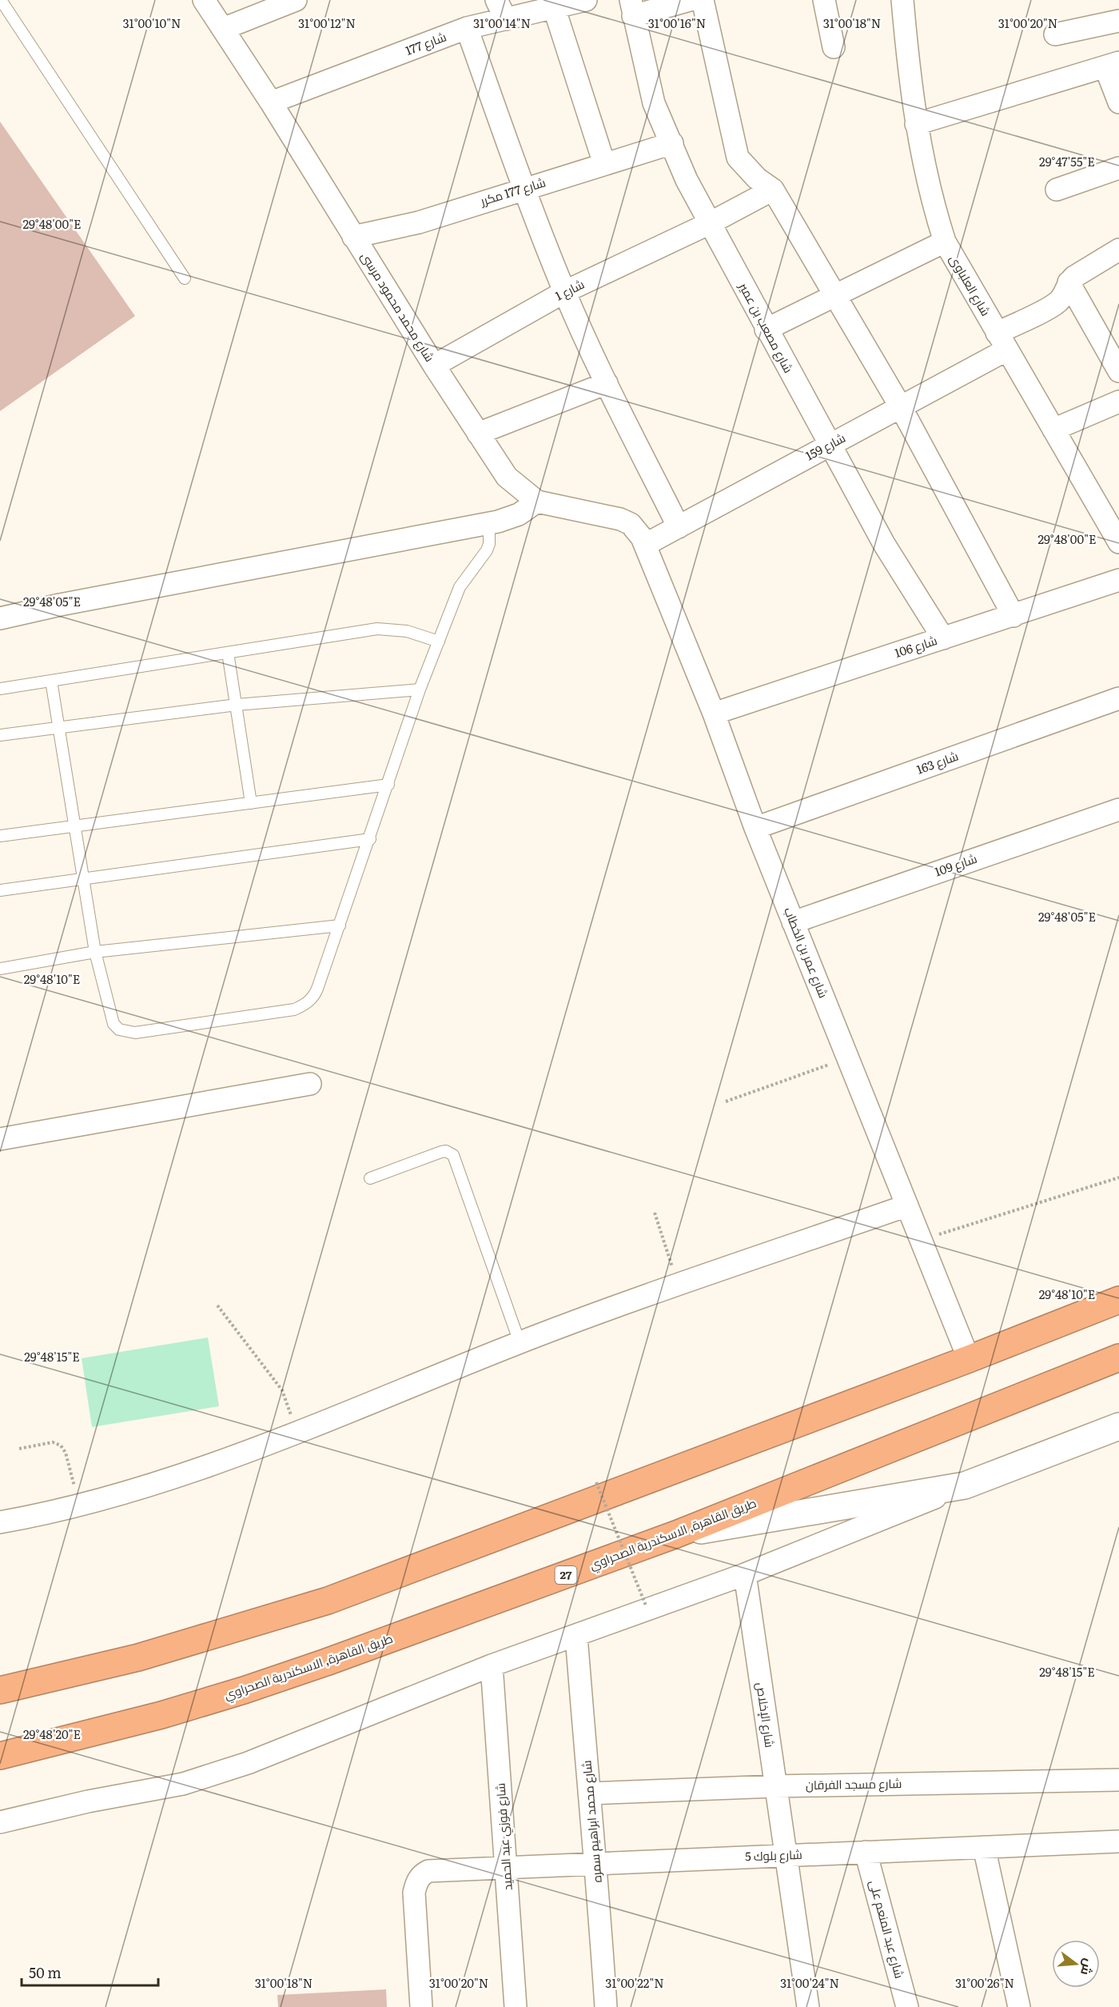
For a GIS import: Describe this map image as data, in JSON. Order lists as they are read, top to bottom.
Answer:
{
  "streets": {
    "highway": ["طريق القاهرة, الاسكندرية الصحراوي", "27"],
    "street": [
      "شارع 177",
      "شارع 177 مكرر",
      "شارع العلباوى",
      "شارع 1",
      "شارع محمد محمود مرسى",
      "شارع مصعب بن عمير",
      "شارع 159",
      "شارع 106",
      "شارع 163",
      "شارع 109",
      "شارع عمر بن الخطاب",
      "شارع الإخلاص",
      "شارع مسجد الفرقان",
      "شارع محمد ابراهيم سمره",
      "شارع فوزي عبد الحميد",
      "شارع بلوك 5",
      "شارع عبد المنعم على"
    ]
  },
  "crossings": [
    ["شارع 177", "شارع محمد محمود مرسى"],
    ["شارع 177 مكرر", "شارع محمد محمود مرسى"],
    ["شارع 177 مكرر", "شارع مصعب بن عمير"],
    ["شارع العلباوى", "شارع 159"],
    ["شارع 1", "شارع محمد محمود مرسى"],
    ["شارع 1", "شارع مصعب بن عمير"],
    ["شارع محمد محمود مرسى", "شارع 159"],
    ["شارع محمد محمود مرسى", "شارع عمر بن الخطاب"],
    ["شارع مصعب بن عمير", "شارع 159"],
    ["شارع مصعب بن عمير", "شارع 106"],
    ["شارع 159", "شارع عمر بن الخطاب"],
    ["شارع 106", "شارع عمر بن الخطاب"],
    ["شارع 163", "شارع عمر بن الخطاب"],
    ["شارع 109", "شارع عمر بن الخطاب"],
    ["شارع الإخلاص", "شارع مسجد الفرقان"],
    ["شارع الإخلاص", "شارع بلوك 5"],
    ["شارع مسجد الفرقان", "شارع محمد ابراهيم سمره"],
    ["شارع محمد ابراهيم سمره", "شارع بلوك 5"],
    ["شارع فوزي عبد الحميد", "شارع بلوك 5"],
    ["شارع بلوك 5", "شارع عبد المنعم على"]
  ],
  "scale_bar": "50 m",
  "north": "right",
  "coordinates": [
    "31°00'10\"N",
    "31°00'12\"N",
    "31°00'14\"N",
    "31°00'16\"N",
    "31°00'18\"N",
    "31°00'20\"N",
    "29°47'55\"E",
    "29°48'00\"E",
    "29°48'05\"E",
    "29°48'10\"E",
    "29°48'15\"E",
    "29°48'20\"E",
    "31°00'22\"N",
    "31°00'24\"N",
    "31°00'26\"N"
  ]
}
